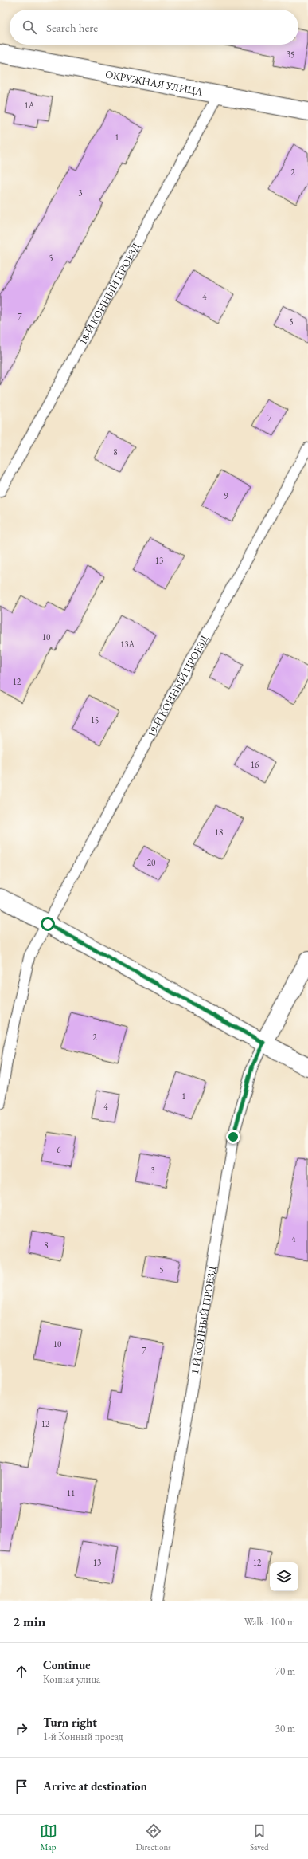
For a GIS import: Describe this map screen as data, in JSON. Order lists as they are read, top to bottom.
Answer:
{
  "streets": {
    "street": ["ОКРУЖНАЯ УЛИЦА"],
    "lane": ["18-Й КОННЫЙ ПРОЕЗД", "19-Й КОННЫЙ ПРОЕЗД", "1-Й КОННЫЙ ПРОЕЗД"]
  },
  "crossings": [
    ["ОКРУЖНАЯ УЛИЦА", "18-Й КОННЫЙ ПРОЕЗД"]
  ],
  "house_numbers": [
    "35",
    "1А",
    "1",
    "2",
    "3",
    "5",
    "4",
    "7",
    "5",
    "7",
    "8",
    "9",
    "13",
    "10",
    "13А",
    "12",
    "15",
    "16",
    "18",
    "20",
    "2",
    "1",
    "4",
    "6",
    "3",
    "4",
    "8",
    "5",
    "10",
    "7",
    "12",
    "11",
    "13",
    "12"
  ],
  "page": {
    "search": "Search here",
    "heading": ["2 min", "Walk · 100 m"],
    "list": [
      ["Continue", "Конная улица", "70 m"],
      ["Turn right", "1-й Конный проезд", "30 m"],
      "Arrive at destination"
    ],
    "nav": ["Map", "Directions", "Saved"]
  }
}
